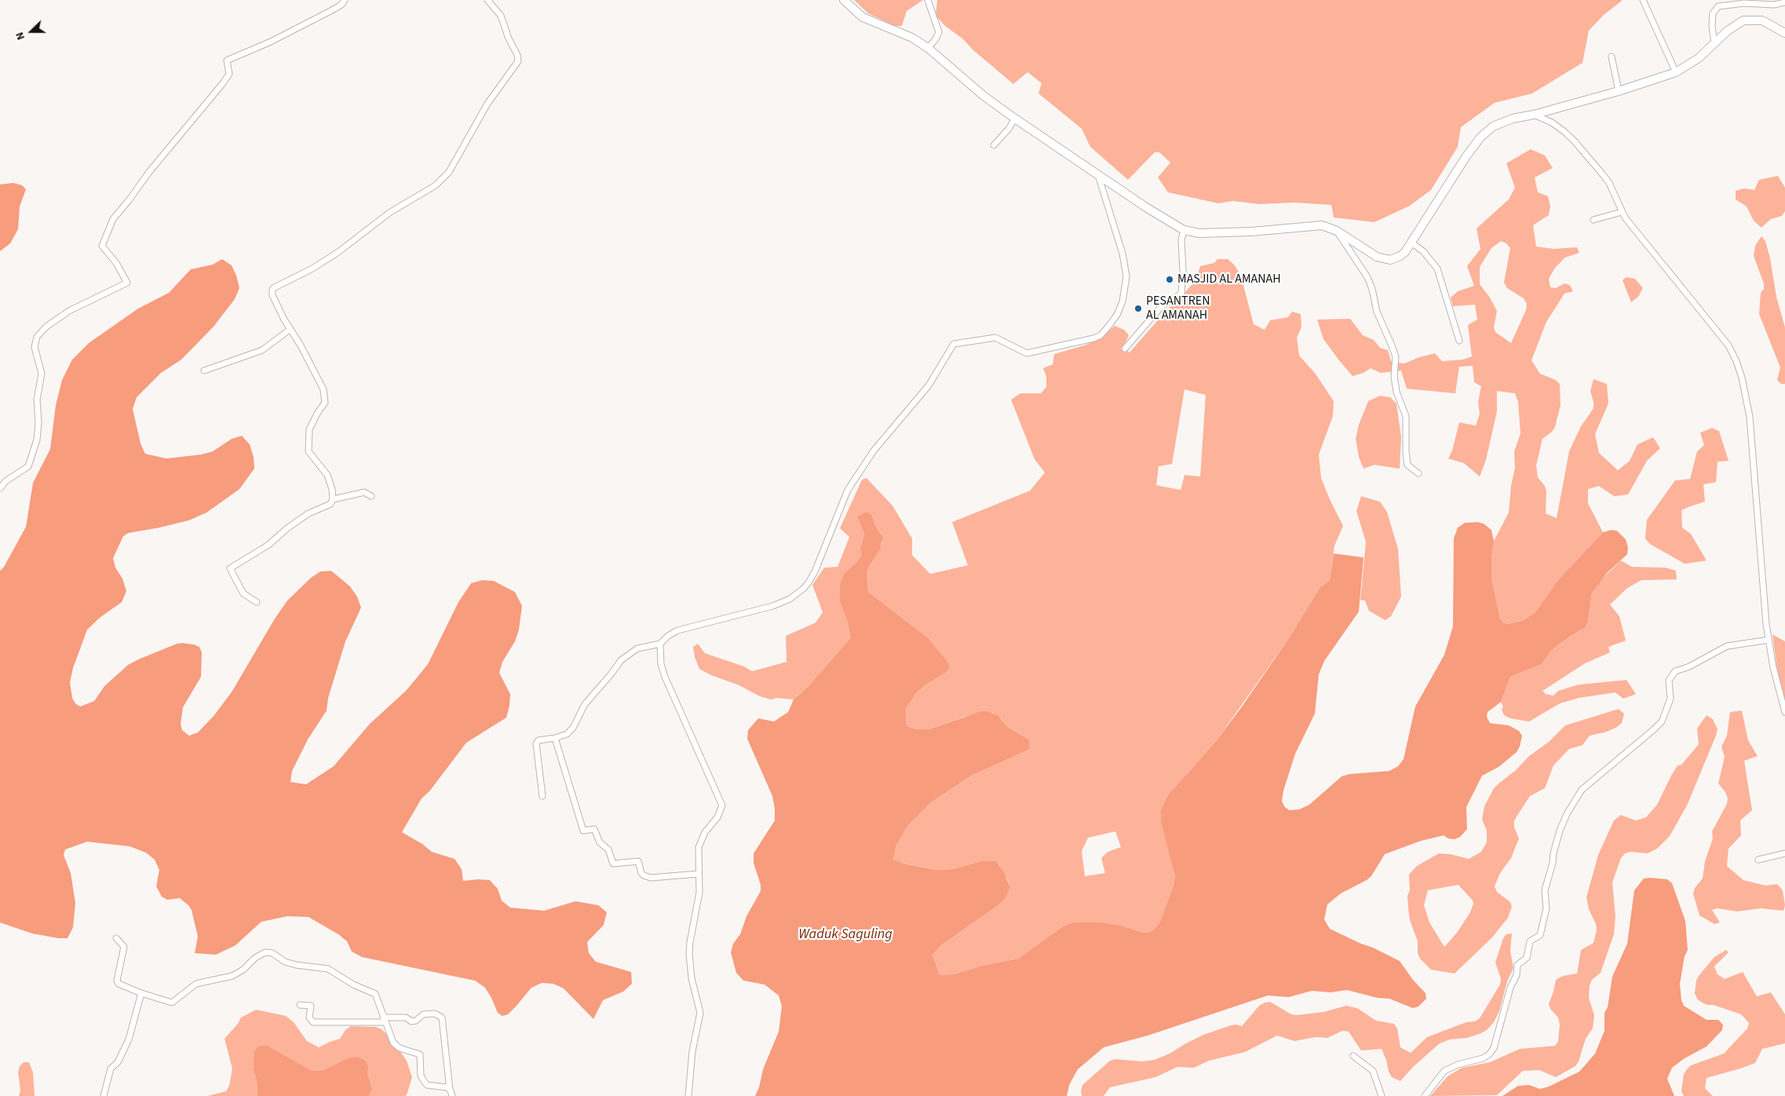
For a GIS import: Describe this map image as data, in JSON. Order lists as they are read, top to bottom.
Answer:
{
  "water": ["Waduk Saguling"],
  "places": ["MASJID AL AMANAH", "PESANTREN AL AMANAH"],
  "north": "left"
}
